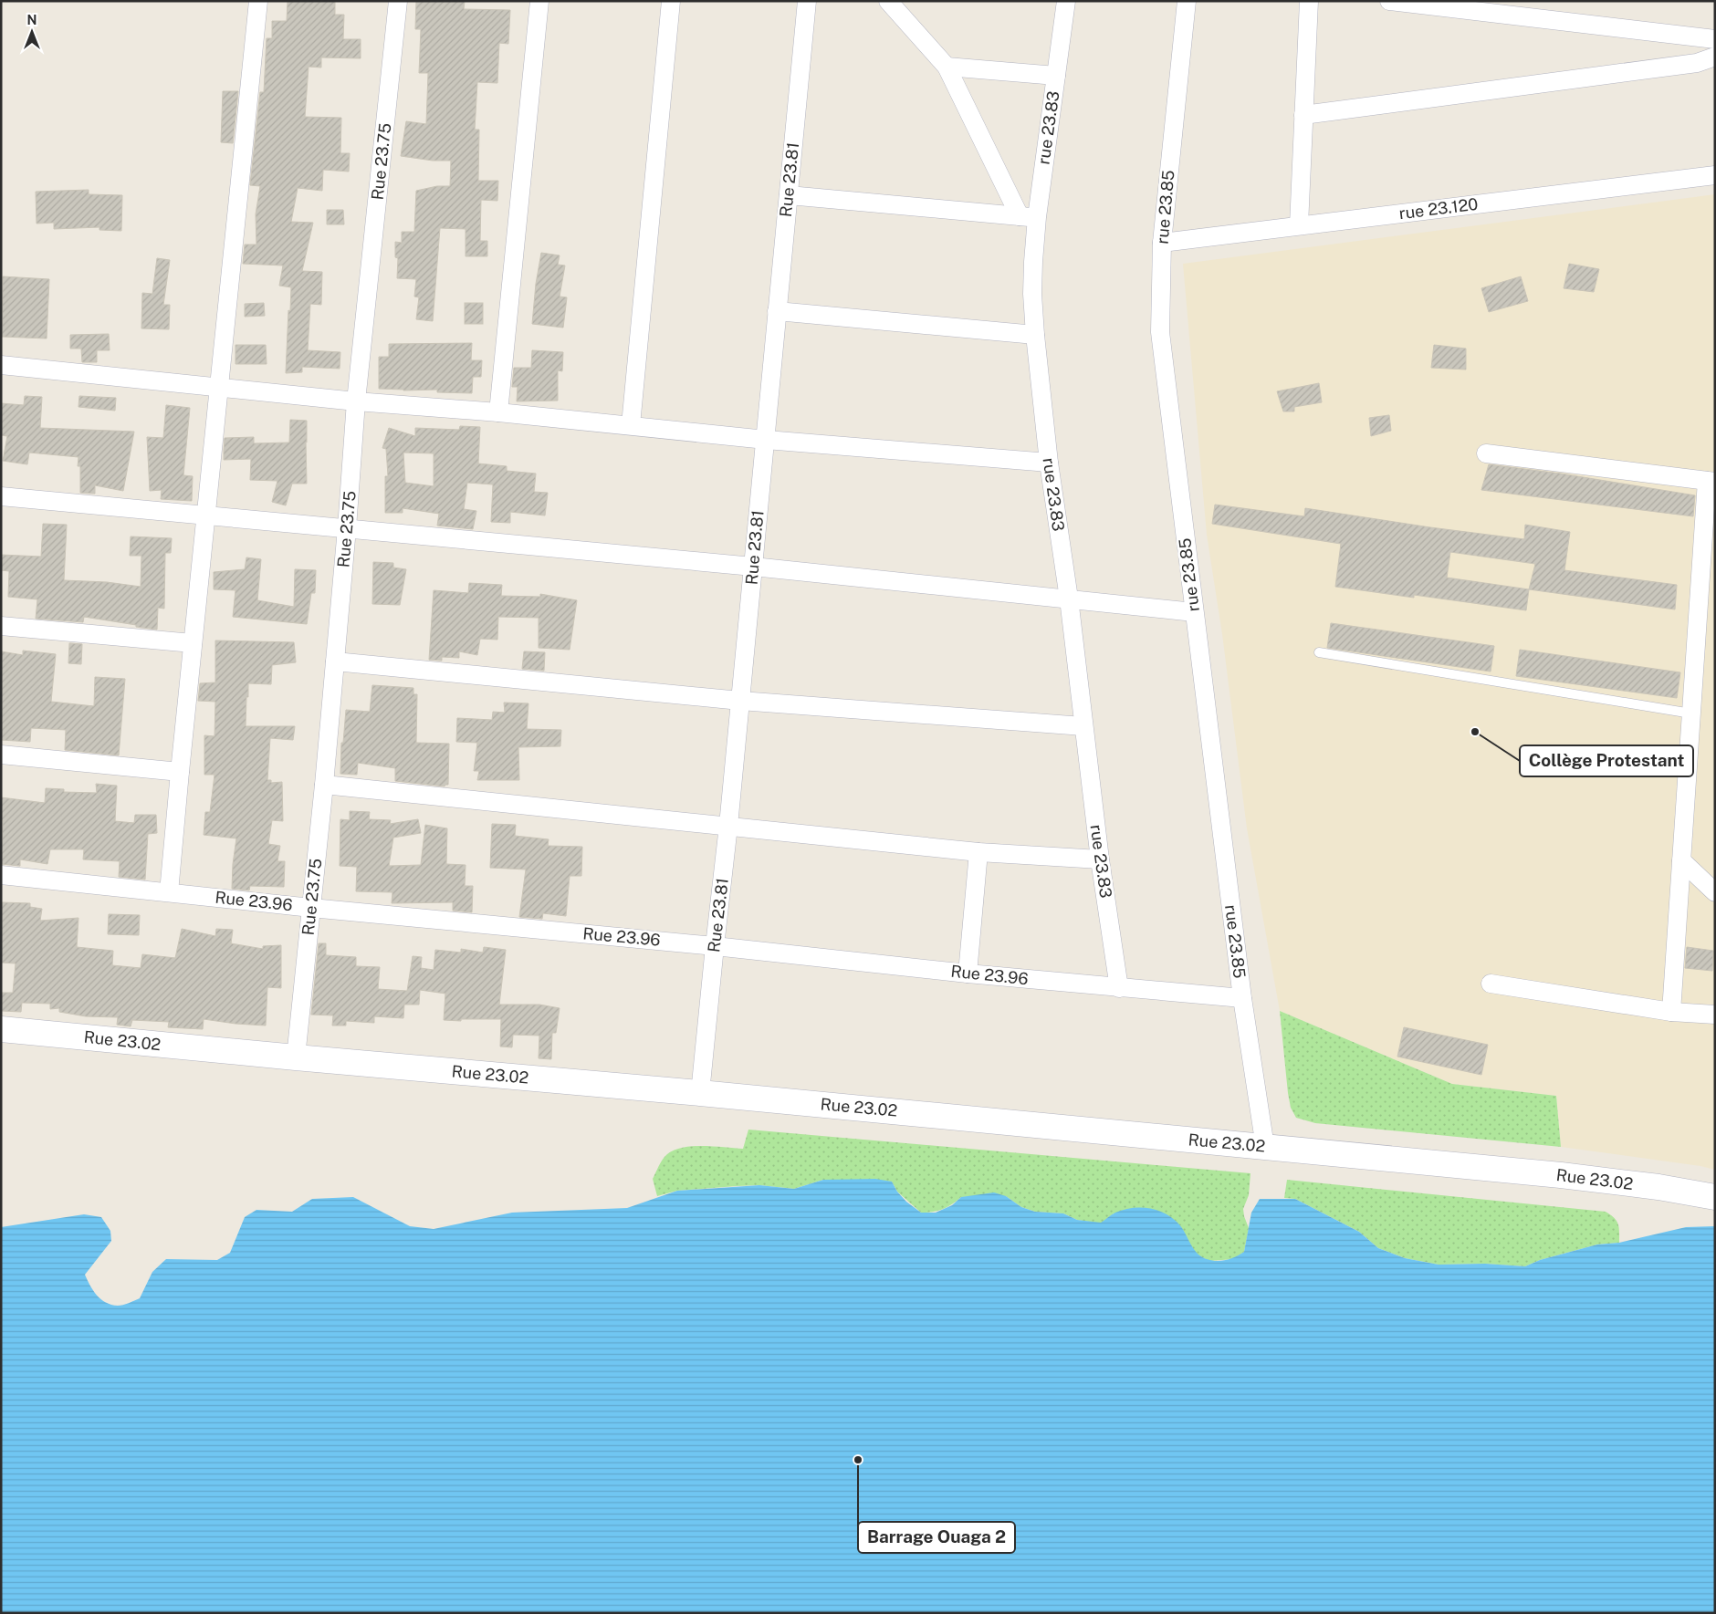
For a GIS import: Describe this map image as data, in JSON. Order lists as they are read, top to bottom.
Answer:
{
  "streets": {
    "street": [
      "rue 23.83",
      "Rue 23.75",
      "Rue 23.81",
      "rue 23.85",
      "rue 23.120",
      "Rue 23.96",
      "Rue 23.02"
    ]
  },
  "crossings": [
    ["rue 23.83", "Rue 23.96"],
    ["Rue 23.75", "Rue 23.96"],
    ["Rue 23.75", "Rue 23.02"],
    ["Rue 23.81", "Rue 23.96"],
    ["Rue 23.81", "Rue 23.02"],
    ["rue 23.85", "rue 23.120"],
    ["rue 23.85", "Rue 23.96"],
    ["rue 23.85", "Rue 23.02"]
  ],
  "places": ["Collège Protestant", "Barrage Ouaga 2"],
  "north": "top"
}
